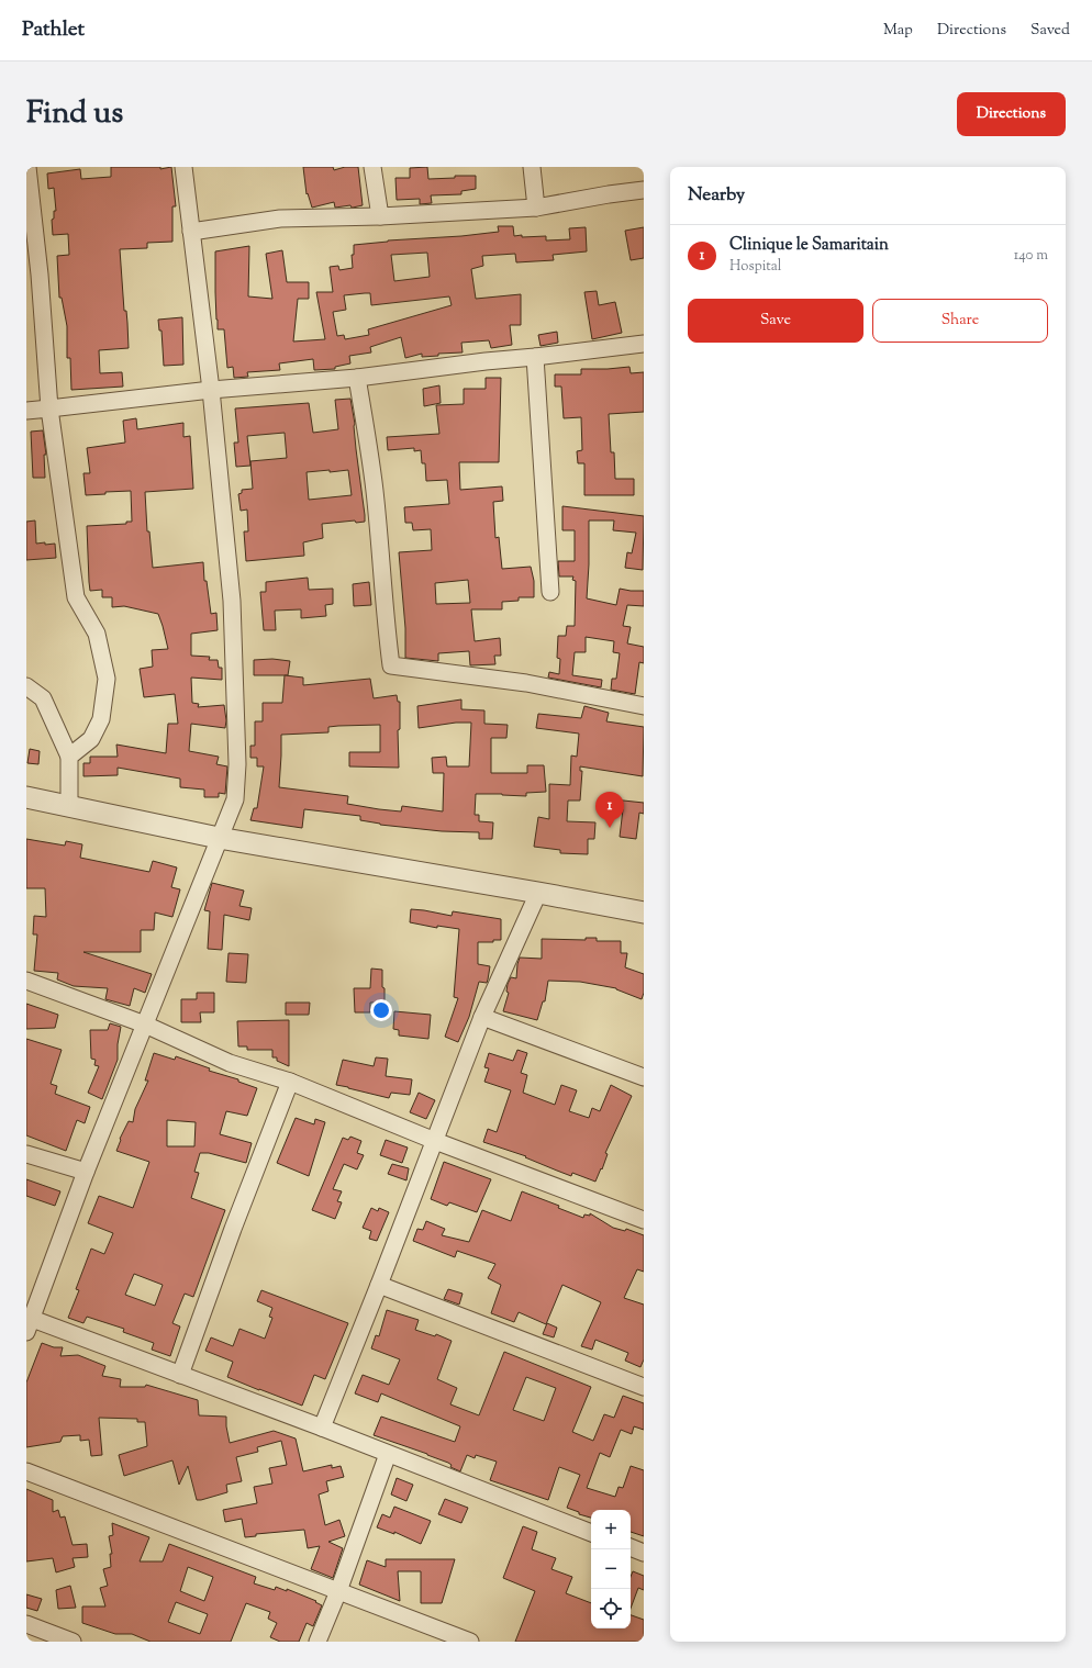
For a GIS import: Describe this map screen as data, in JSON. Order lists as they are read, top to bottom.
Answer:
{
  "page": {
    "header": "Pathlet",
    "nav": ["Map", "Directions", "Saved"],
    "title": "Find us",
    "buttons": [
      "Directions",
      ["Save", "Share"]
    ],
    "heading": "Nearby",
    "list": [
      {
        "mark": "1",
        "name": "Clinique le Samaritain",
        "note": "Hospital",
        "value": "140 m"
      }
    ],
    "pins": "1",
    "map_buttons": ["+", "−"]
  }
}
